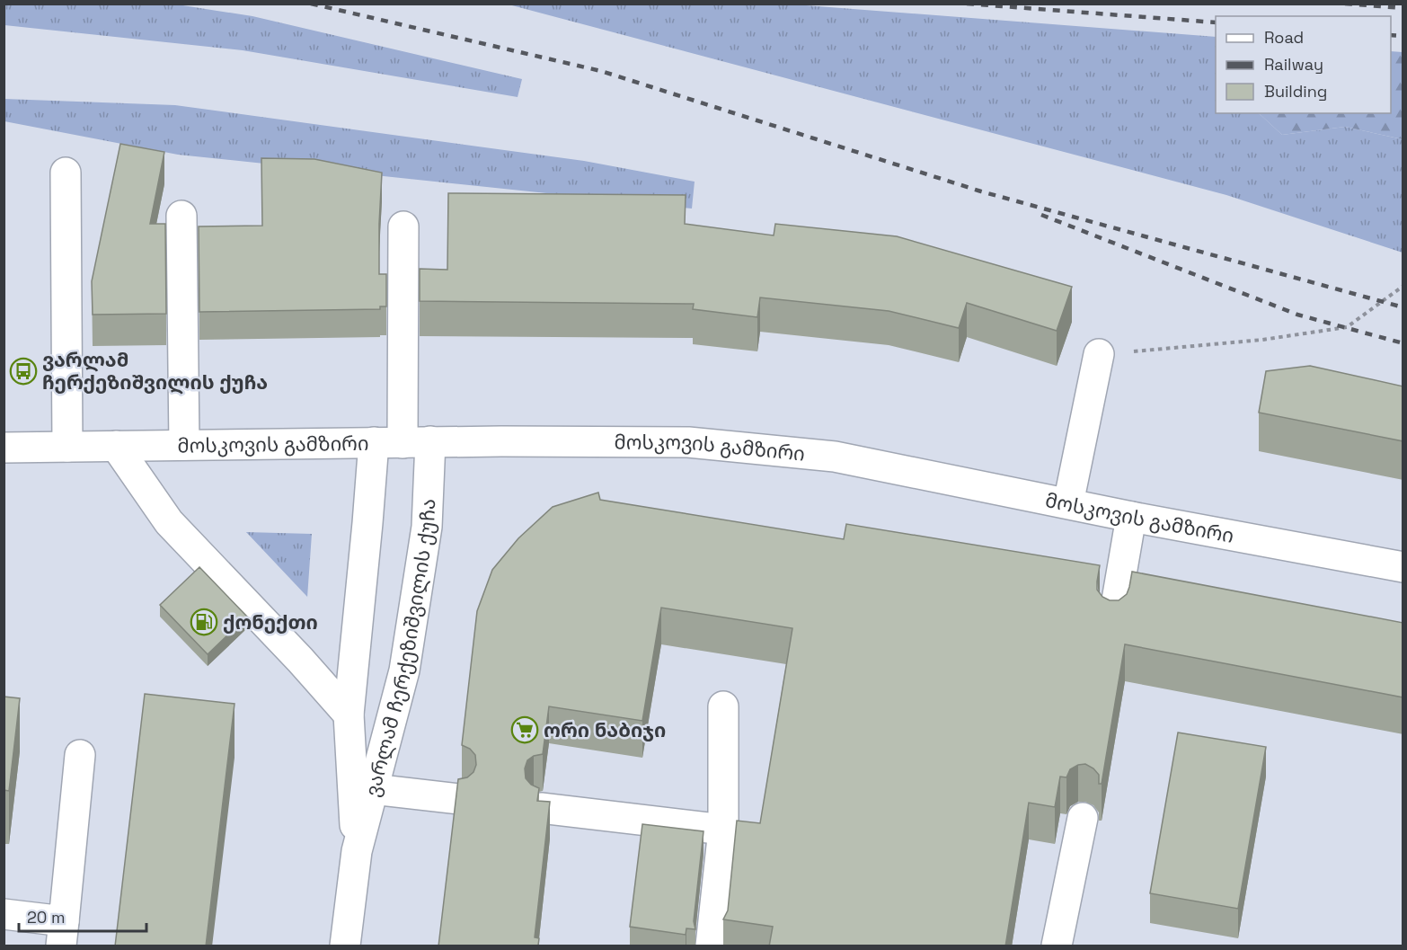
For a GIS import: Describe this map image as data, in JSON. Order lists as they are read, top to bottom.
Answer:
{
  "streets": {
    "main road": ["მოსკოვის გამზირი", "ვარლამ ჩერქეზიშვილის ქუჩა"]
  },
  "crossings": [
    ["მოსკოვის გამზირი", "ვარლამ ჩერქეზიშვილის ქუჩა"]
  ],
  "places": {
    "bus stop": ["ვარლამ ჩერქეზიშვილის ქუჩა"],
    "fuel station": ["ქონექთი"],
    "supermarket": ["ორი ნაბიჯი"]
  },
  "legend": ["Road", "Railway", "Building"],
  "scale_bar": "20 m"
}
